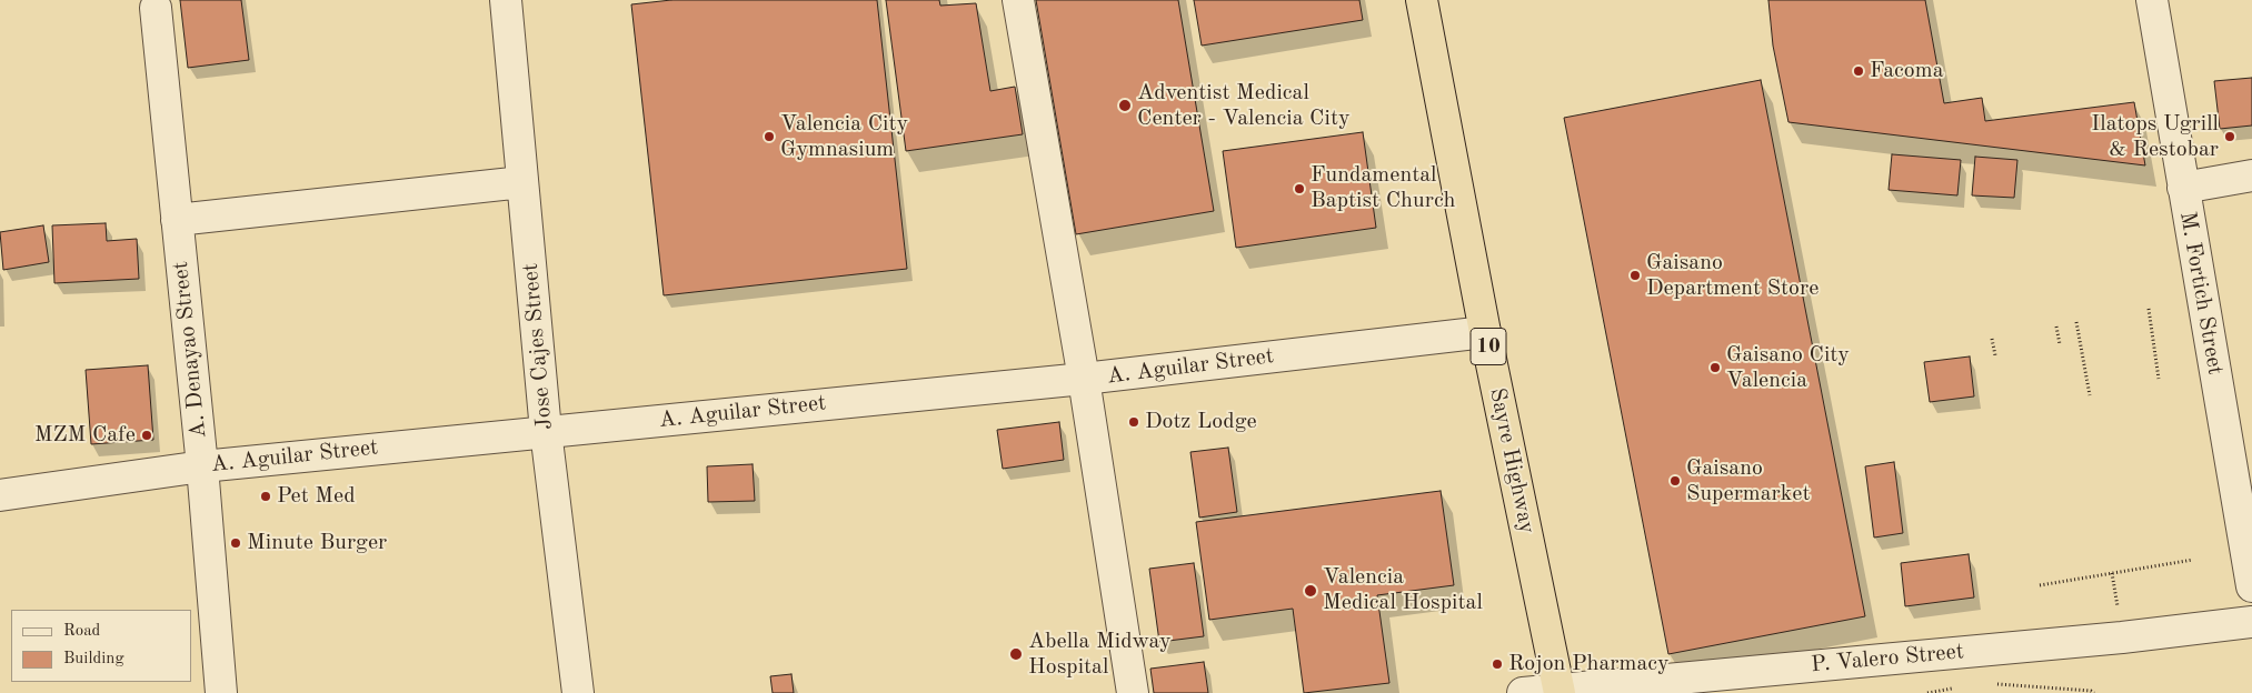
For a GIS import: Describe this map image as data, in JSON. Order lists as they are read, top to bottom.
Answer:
{
  "streets": {
    "highway": ["10", "Sayre Highway"],
    "street": [
      "M. Fortich Street",
      "Jose Cajes Street",
      "A. Denayao Street",
      "A. Aguilar Street",
      "P. Valero Street"
    ]
  },
  "crossings": [
    ["Jose Cajes Street", "A. Aguilar Street"],
    ["A. Denayao Street", "A. Aguilar Street"],
    ["A. Aguilar Street", "Sayre Highway"],
    ["Sayre Highway", "P. Valero Street"]
  ],
  "places": [
    "Facoma",
    "Adventist Medical Center - Valencia City",
    "Valencia City Gymnasium",
    "Ilatops Ugrill & Restobar",
    "Fundamental Baptist Church",
    "Gaisano Department Store",
    "Gaisano City Valencia",
    "Dotz Lodge",
    "MZM Cafe",
    "Gaisano Supermarket",
    "Pet Med",
    "Minute Burger",
    "Valencia Medical Hospital",
    "Abella Midway Hospital",
    "Rojon Pharmacy"
  ],
  "legend": ["Road", "Building"]
}
